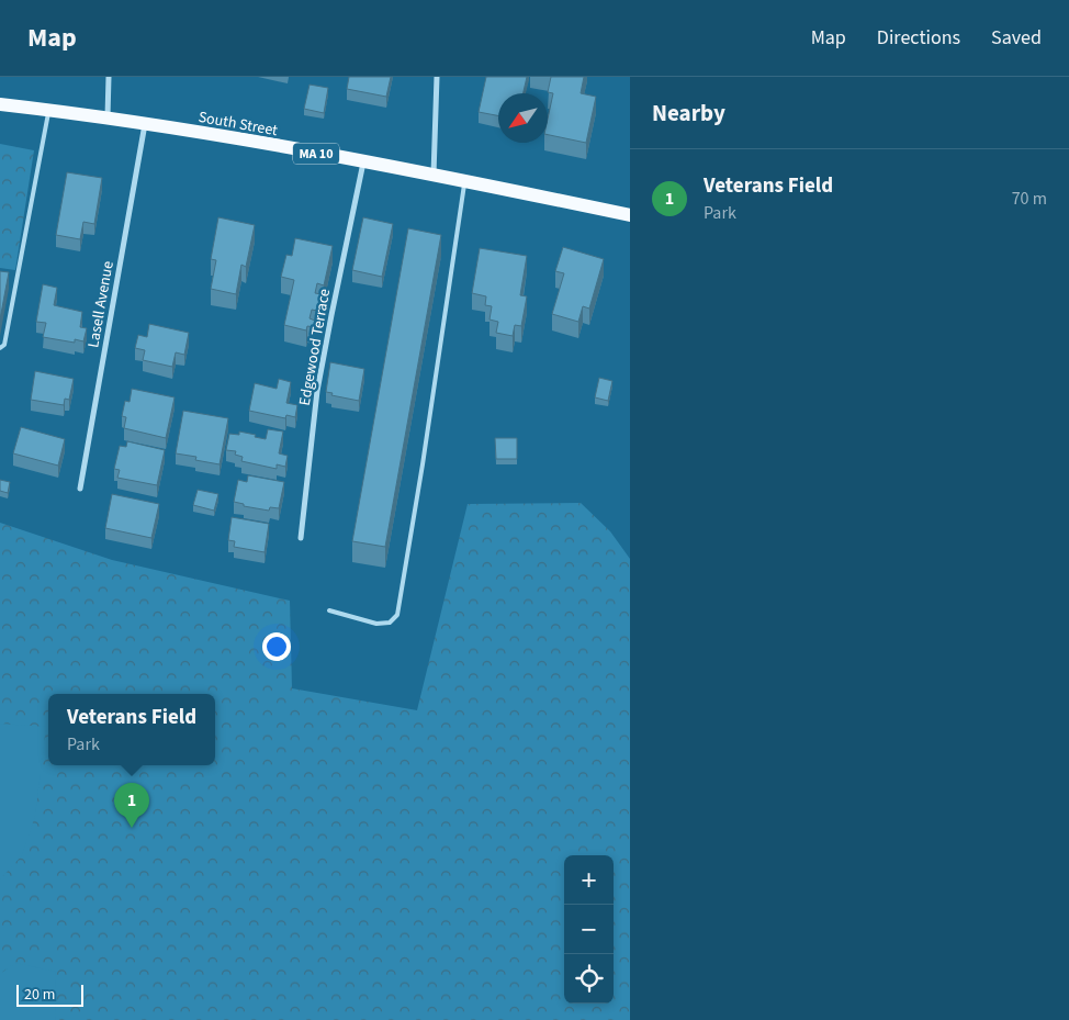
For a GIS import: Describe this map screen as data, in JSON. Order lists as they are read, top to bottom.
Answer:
{
  "streets": {
    "main road": ["South Street", "MA 10"],
    "street": ["Lasell Avenue", "Edgewood Terrace"]
  },
  "crossings": [
    ["South Street", "Lasell Avenue"],
    ["South Street", "Edgewood Terrace"]
  ],
  "scale_bar": "20 m",
  "north": "bottom left",
  "page": {
    "header": "Map",
    "nav": ["Map", "Directions", "Saved"],
    "heading": "Nearby",
    "list": [
      {
        "mark": "1",
        "name": "Veterans Field",
        "note": "Park",
        "value": "70 m"
      }
    ],
    "popup": ["Veterans Field", "Park"],
    "pins": "1",
    "map_buttons": ["+", "−"],
    "scale": "20 m"
  }
}
